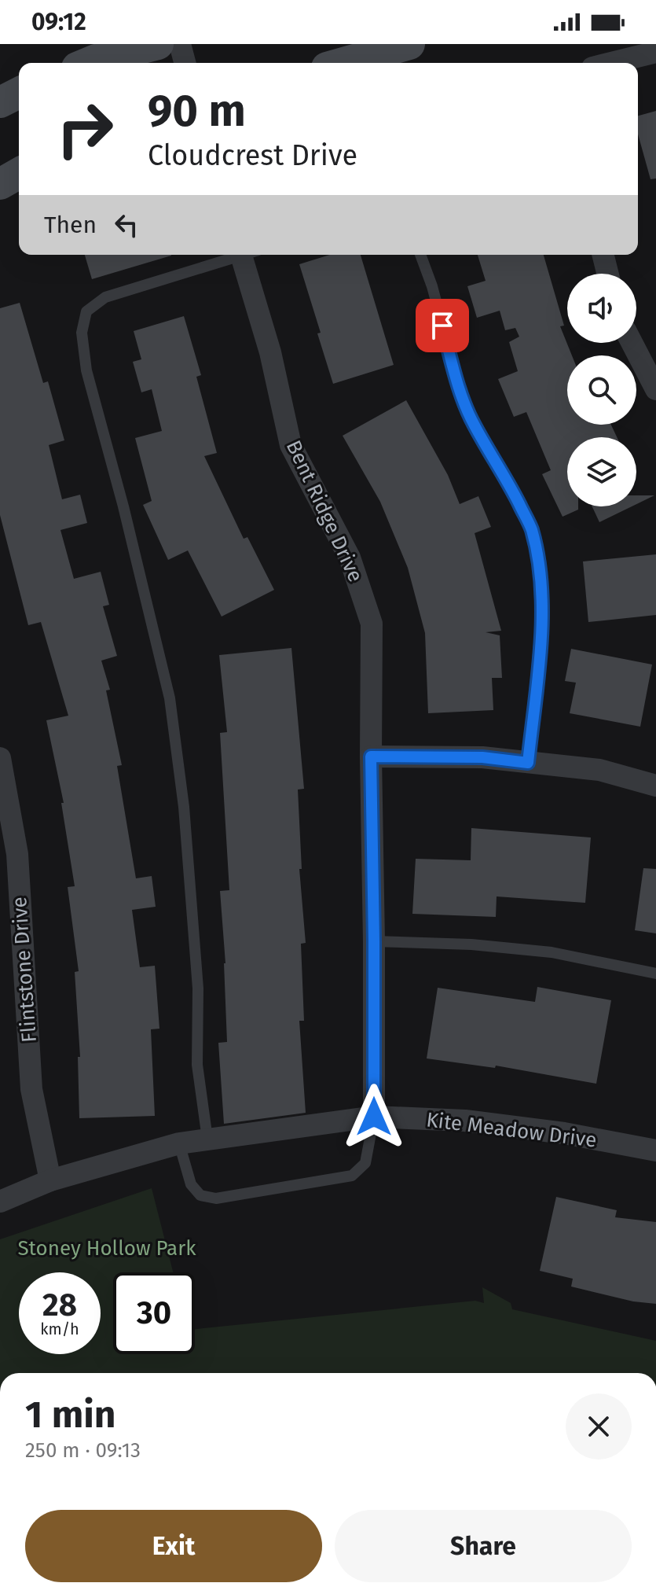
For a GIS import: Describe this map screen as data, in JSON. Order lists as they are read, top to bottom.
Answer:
{
  "streets": {
    "street": ["Bent Ridge Drive", "Flintstone Drive", "Kite Meadow Drive"]
  },
  "crossings": [
    ["Bent Ridge Drive", "Kite Meadow Drive"],
    ["Flintstone Drive", "Kite Meadow Drive"]
  ],
  "parks": ["Stoney Hollow Park"],
  "page": {
    "status": "09:12",
    "turn": ["90 m", "Cloudcrest Drive"],
    "then": "Then",
    "speed": "28 km/h",
    "limit": "30",
    "heading": ["1 min", "250 m · 09:13"],
    "buttons": ["Exit", "Share"]
  }
}
